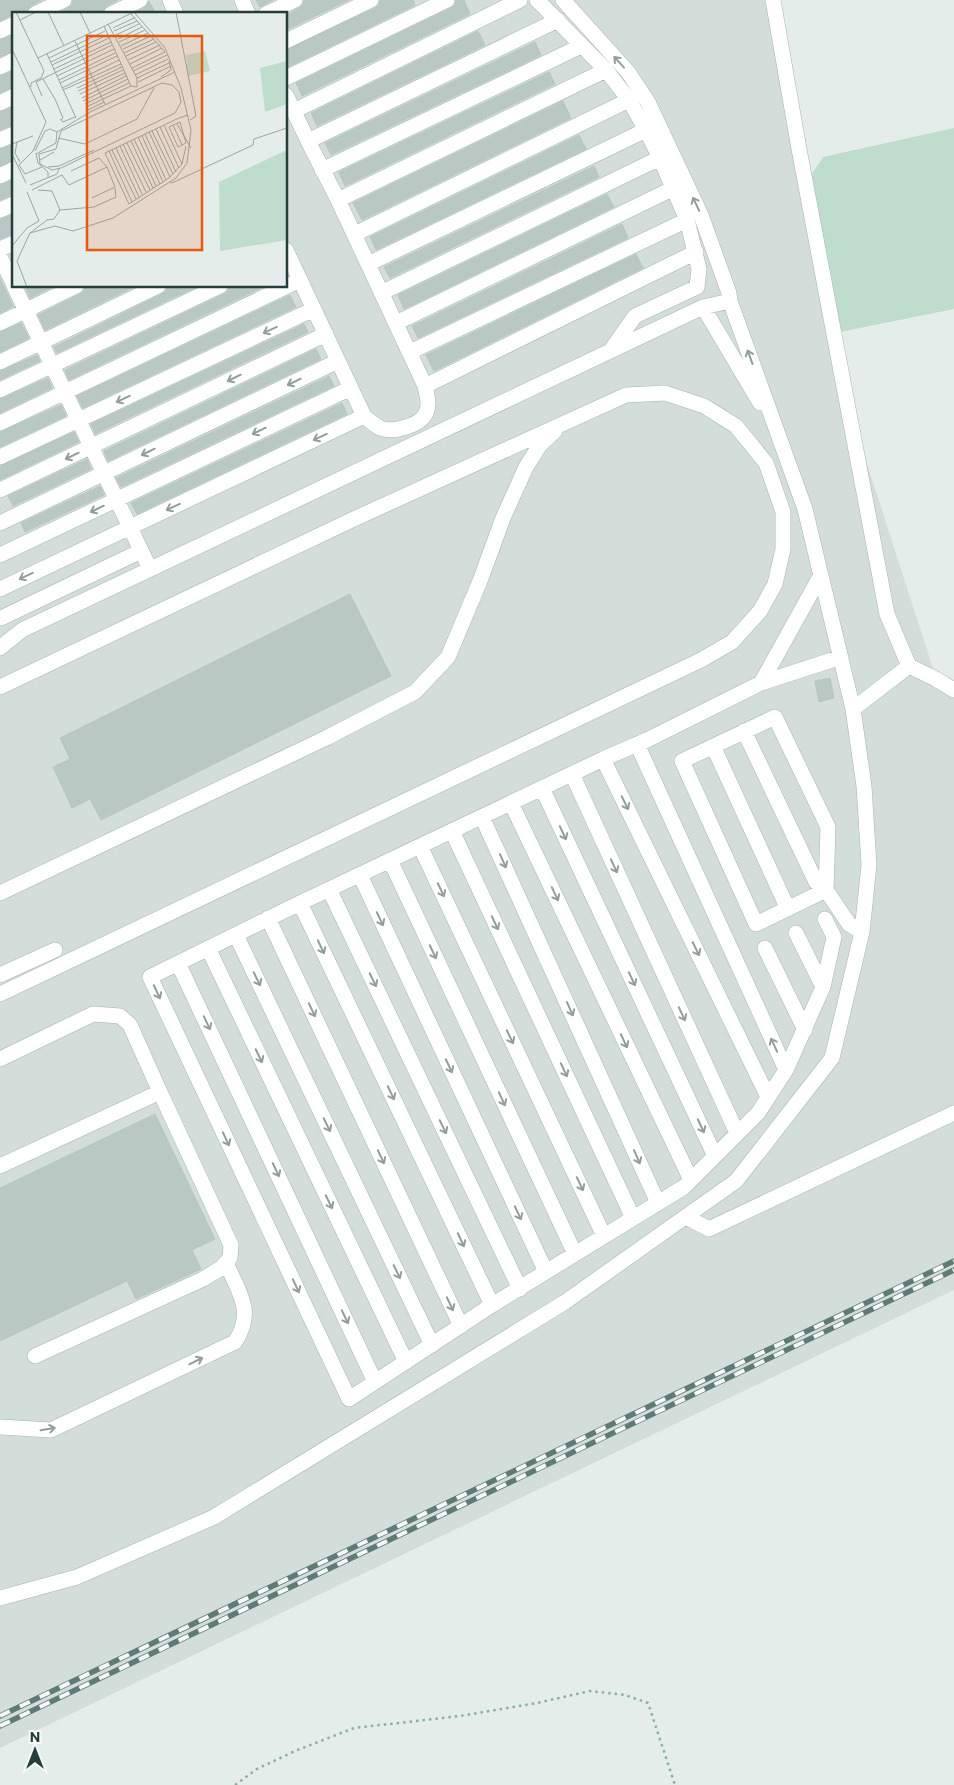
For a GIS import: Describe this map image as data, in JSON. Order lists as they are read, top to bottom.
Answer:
{
  "north": "top"
}
